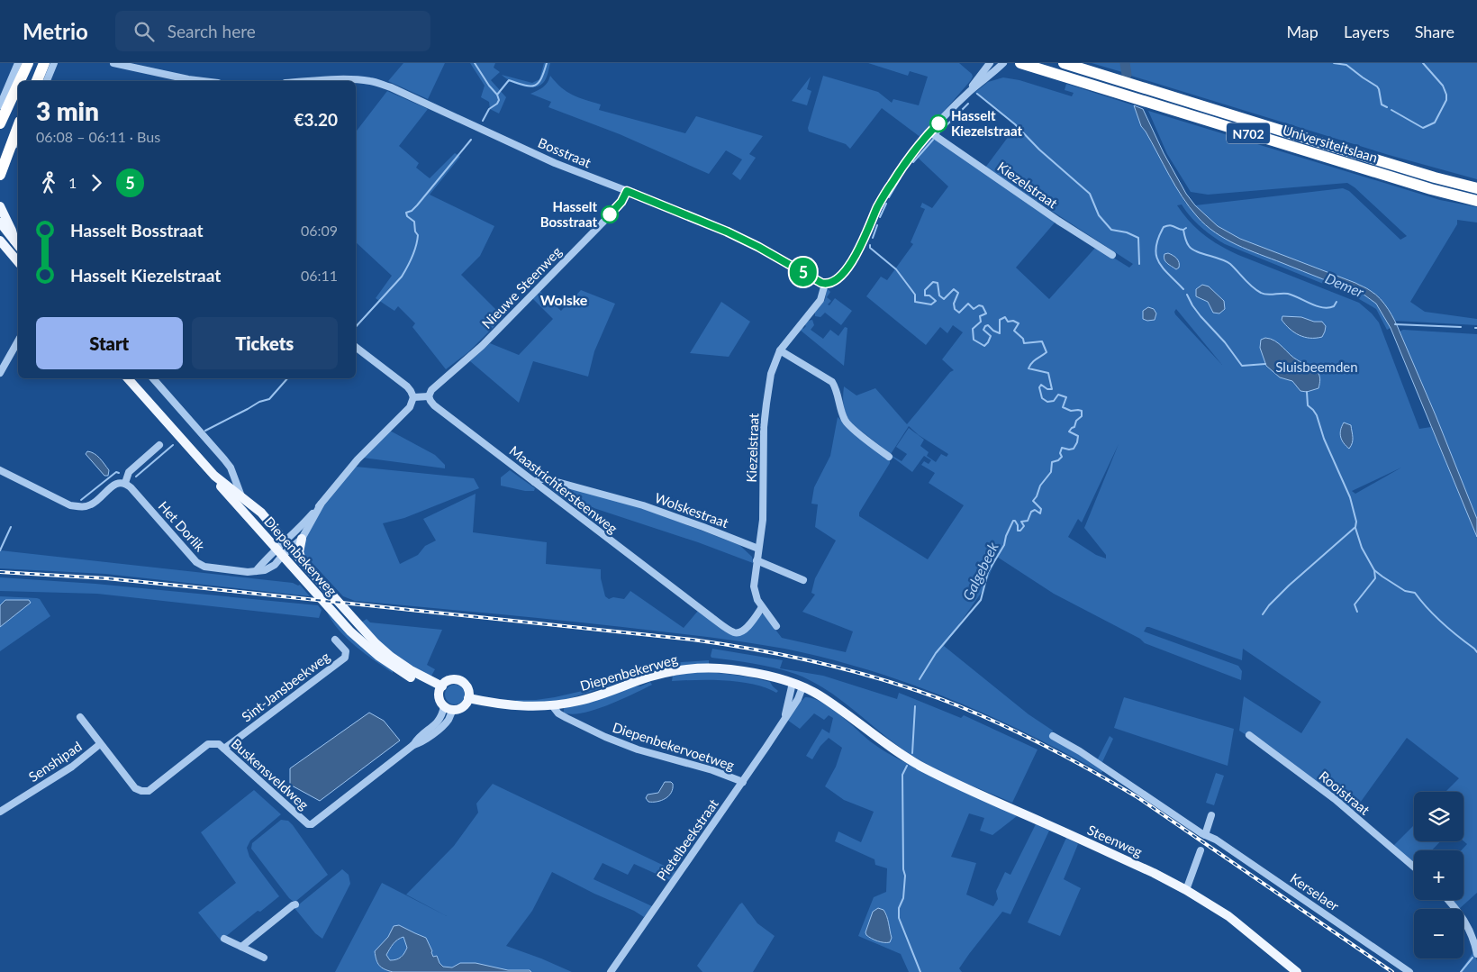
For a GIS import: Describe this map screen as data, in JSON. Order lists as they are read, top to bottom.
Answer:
{
  "streets": {
    "highway": ["N702", "Universiteitslaan"],
    "main road": ["Diepenbekerweg", "Steenweg"],
    "street": [
      "Bosstraat",
      "Kiezelstraat",
      "Nieuwe Steenweg",
      "Maastrichtersteenweg",
      "Wolskestraat",
      "Het Dorlik",
      "Sint-Jansbeekweg",
      "Diepenbekervoetweg",
      "Senshipad",
      "Buskensveldweg",
      "Rooistraat",
      "Pietelbeekstraat",
      "Kerselaer"
    ]
  },
  "crossings": [
    ["Bosstraat", "Kiezelstraat"],
    ["Bosstraat", "Nieuwe Steenweg"],
    ["Kiezelstraat", "Wolskestraat"],
    ["Nieuwe Steenweg", "Maastrichtersteenweg"],
    ["Maastrichtersteenweg", "Wolskestraat"],
    ["Het Dorlik", "Diepenbekerweg"],
    ["Diepenbekerweg", "Diepenbekervoetweg"],
    ["Diepenbekerweg", "Buskensveldweg"],
    ["Diepenbekerweg", "Pietelbeekstraat"],
    ["Diepenbekerweg", "Steenweg"],
    ["Sint-Jansbeekweg", "Buskensveldweg"],
    ["Diepenbekervoetweg", "Pietelbeekstraat"],
    ["Senshipad", "Buskensveldweg"]
  ],
  "districts": ["Wolske"],
  "water": ["Demer", "Galgebeek"],
  "parks": ["Sluisbeemden"],
  "places": ["Hasselt Kiezelstraat", "Hasselt Bosstraat"],
  "lines": ["bus line 5"],
  "page": {
    "header": "Metrio",
    "search": "Search here",
    "nav": ["Map", "Layers", "Share"],
    "on_map": "5",
    "heading": ["3 min", "06:08 – 06:11 · Bus", "€3.20"],
    "legs": ["1", "5"],
    "list": [
      {
        "name": "Hasselt Bosstraat",
        "value": "06:09"
      },
      {
        "name": "Hasselt Kiezelstraat",
        "value": "06:11"
      }
    ],
    "buttons": ["Start", "Tickets"],
    "map_buttons": ["+", "−"]
  }
}
